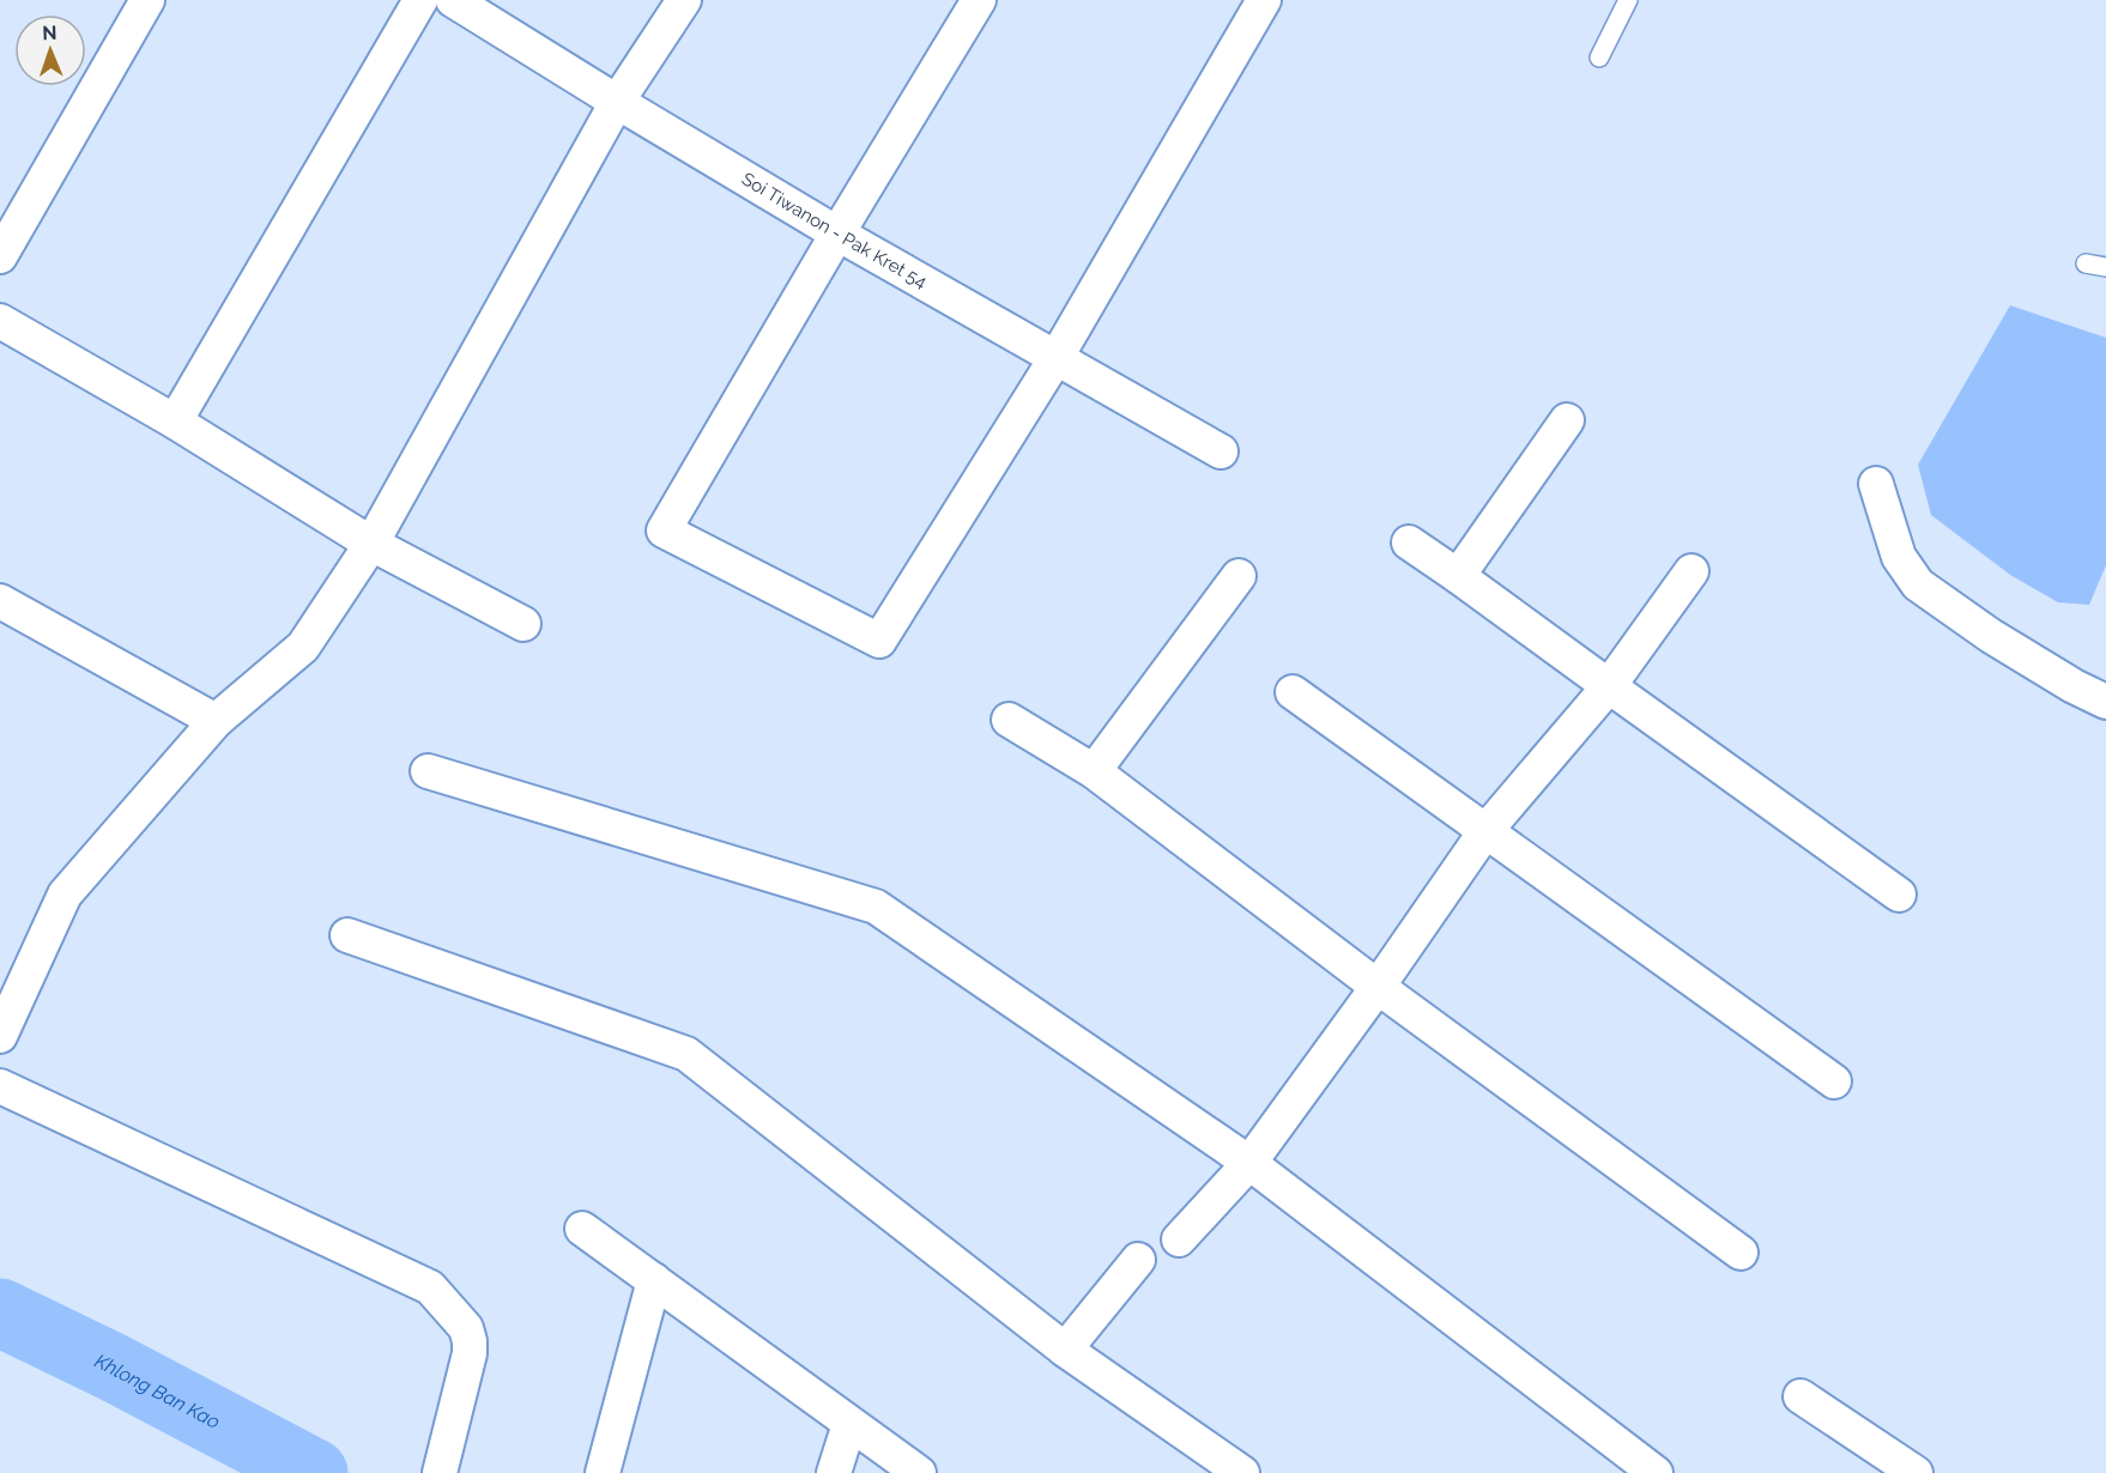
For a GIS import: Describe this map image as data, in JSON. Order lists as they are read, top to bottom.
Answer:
{
  "streets": {
    "street": ["Soi Tiwanon - Pak Kret 54"]
  },
  "water": ["Khlong Ban Kao"],
  "north": "top"
}
